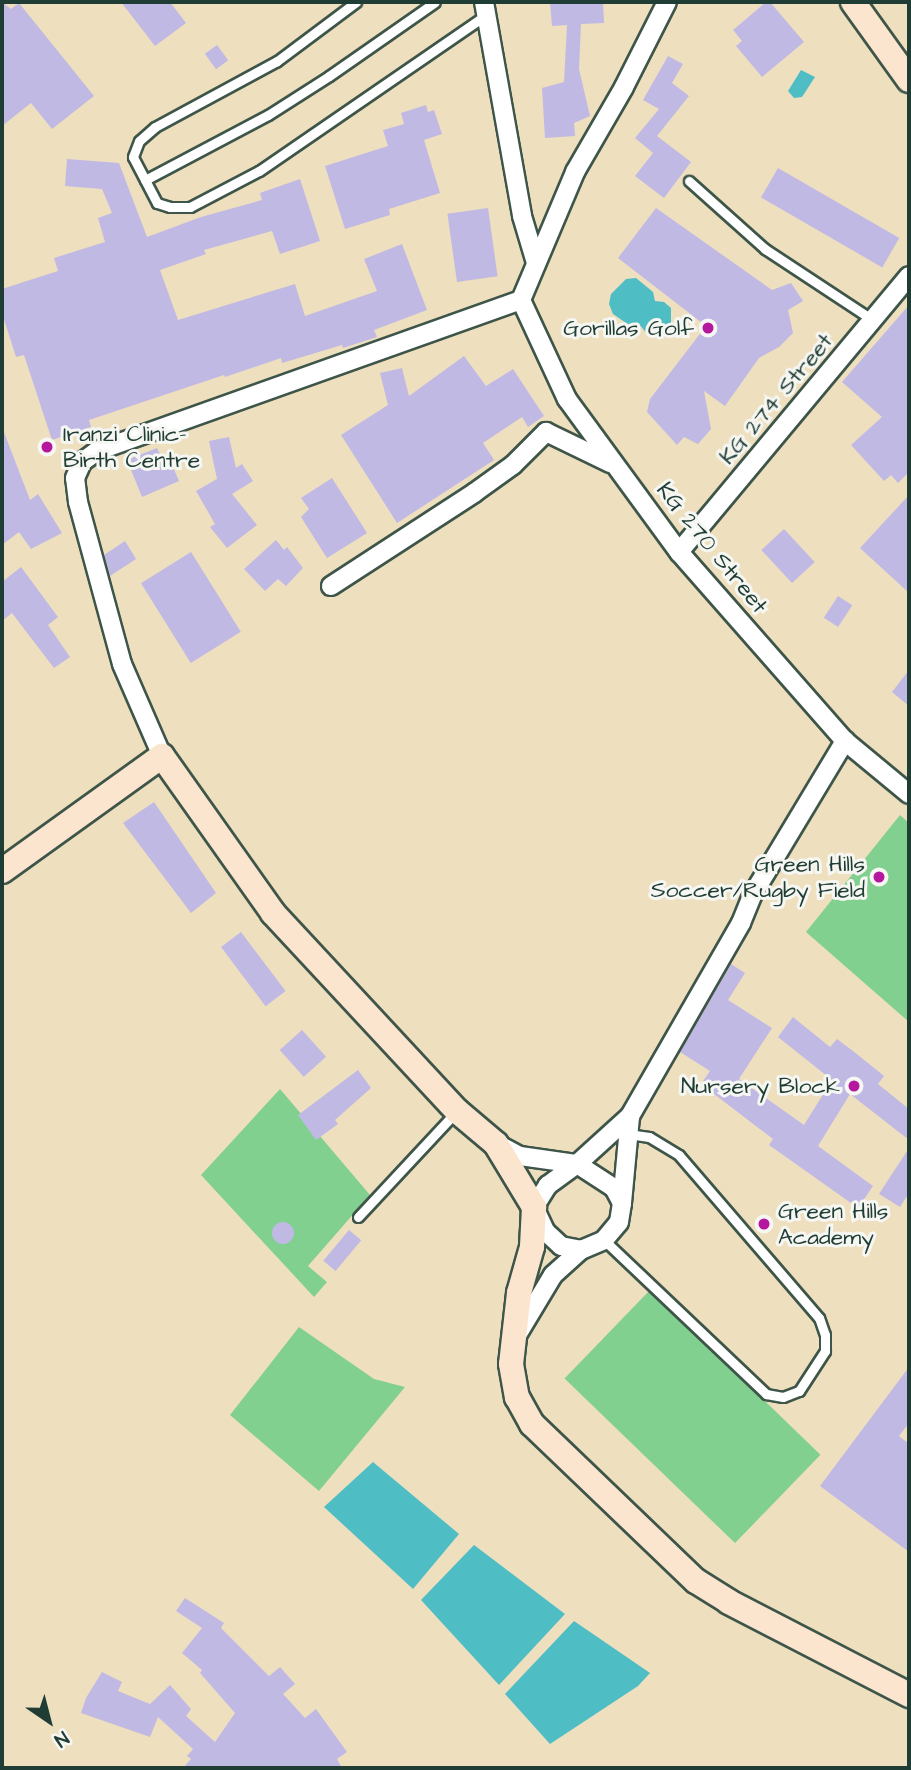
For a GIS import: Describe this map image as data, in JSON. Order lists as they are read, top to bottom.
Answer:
{
  "streets": {
    "street": ["KG 274 Street", "KG 270 Street"]
  },
  "crossings": [
    ["KG 274 Street", "KG 270 Street"]
  ],
  "places": [
    "Gorillas Golf",
    "Iranzi Clinic- Birth Centre",
    "Green Hills Soccer/Rugby Field",
    "Nursery Block",
    "Green Hills Academy"
  ],
  "north": "bottom right"
}
